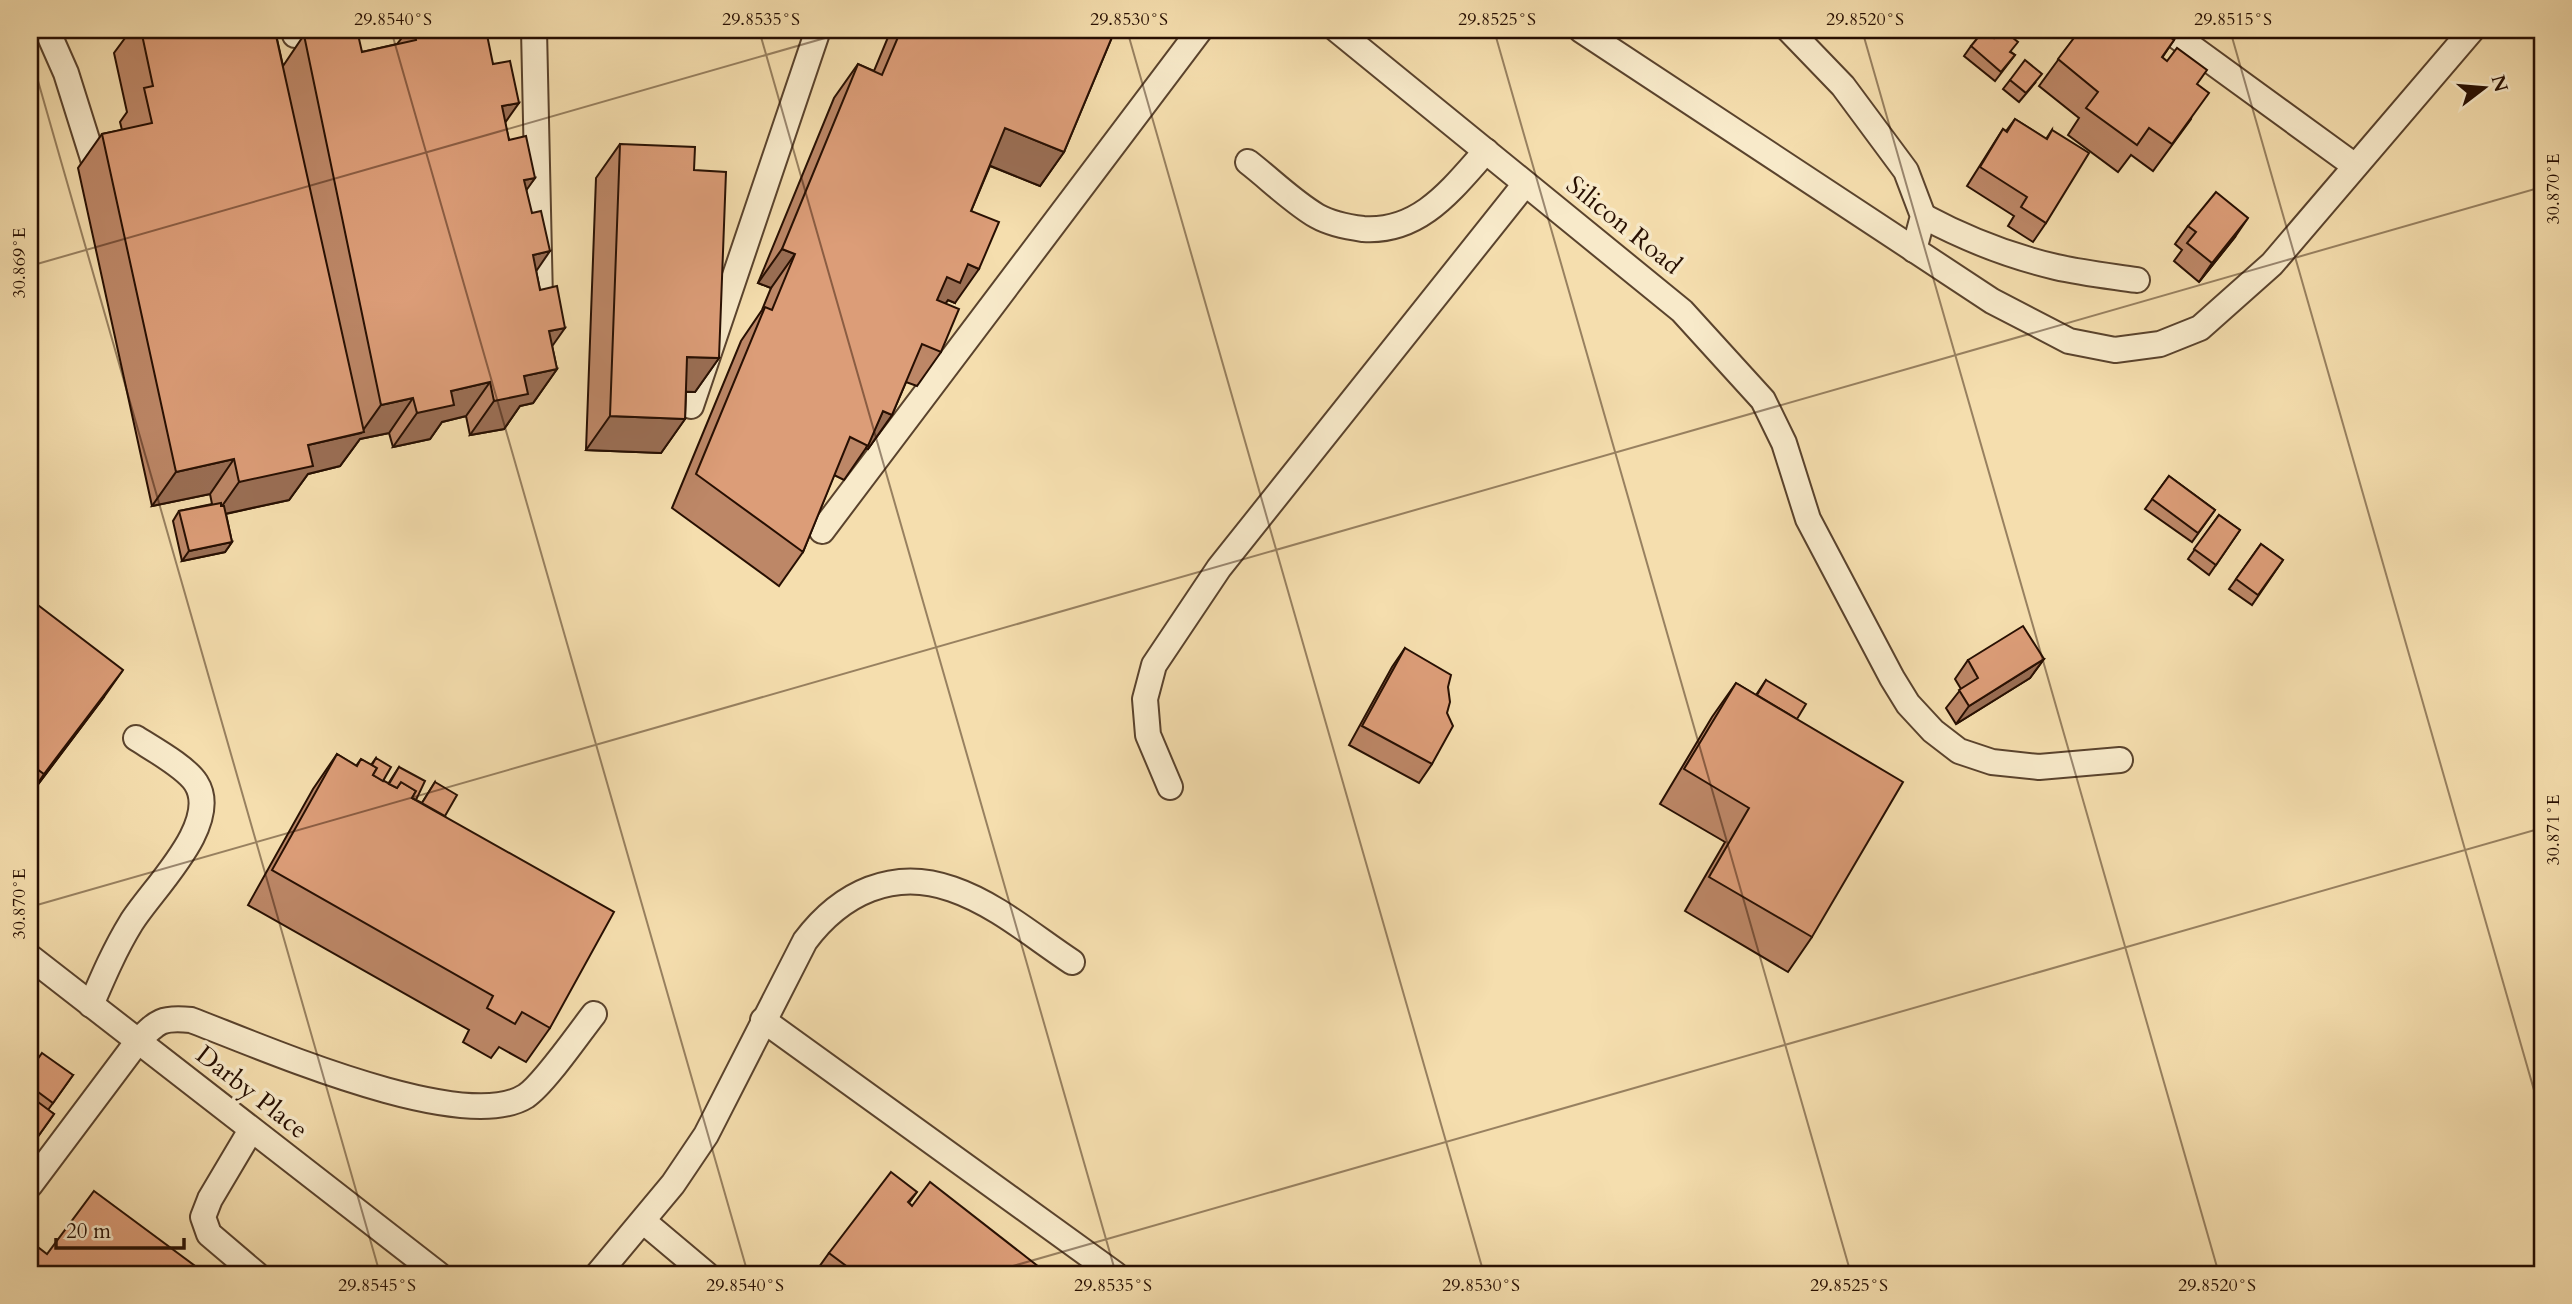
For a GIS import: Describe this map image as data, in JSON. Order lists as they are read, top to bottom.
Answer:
{
  "streets": {
    "lane": ["Silicon Road", "Darby Place"]
  },
  "scale_bar": "20 m",
  "north": "right",
  "coordinates": [
    "29.8540°S",
    "29.8535°S",
    "29.8530°S",
    "29.8525°S",
    "29.8520°S",
    "29.8515°S",
    "30.870°E",
    "30.869°E",
    "30.871°E",
    "29.8545°S"
  ]
}
